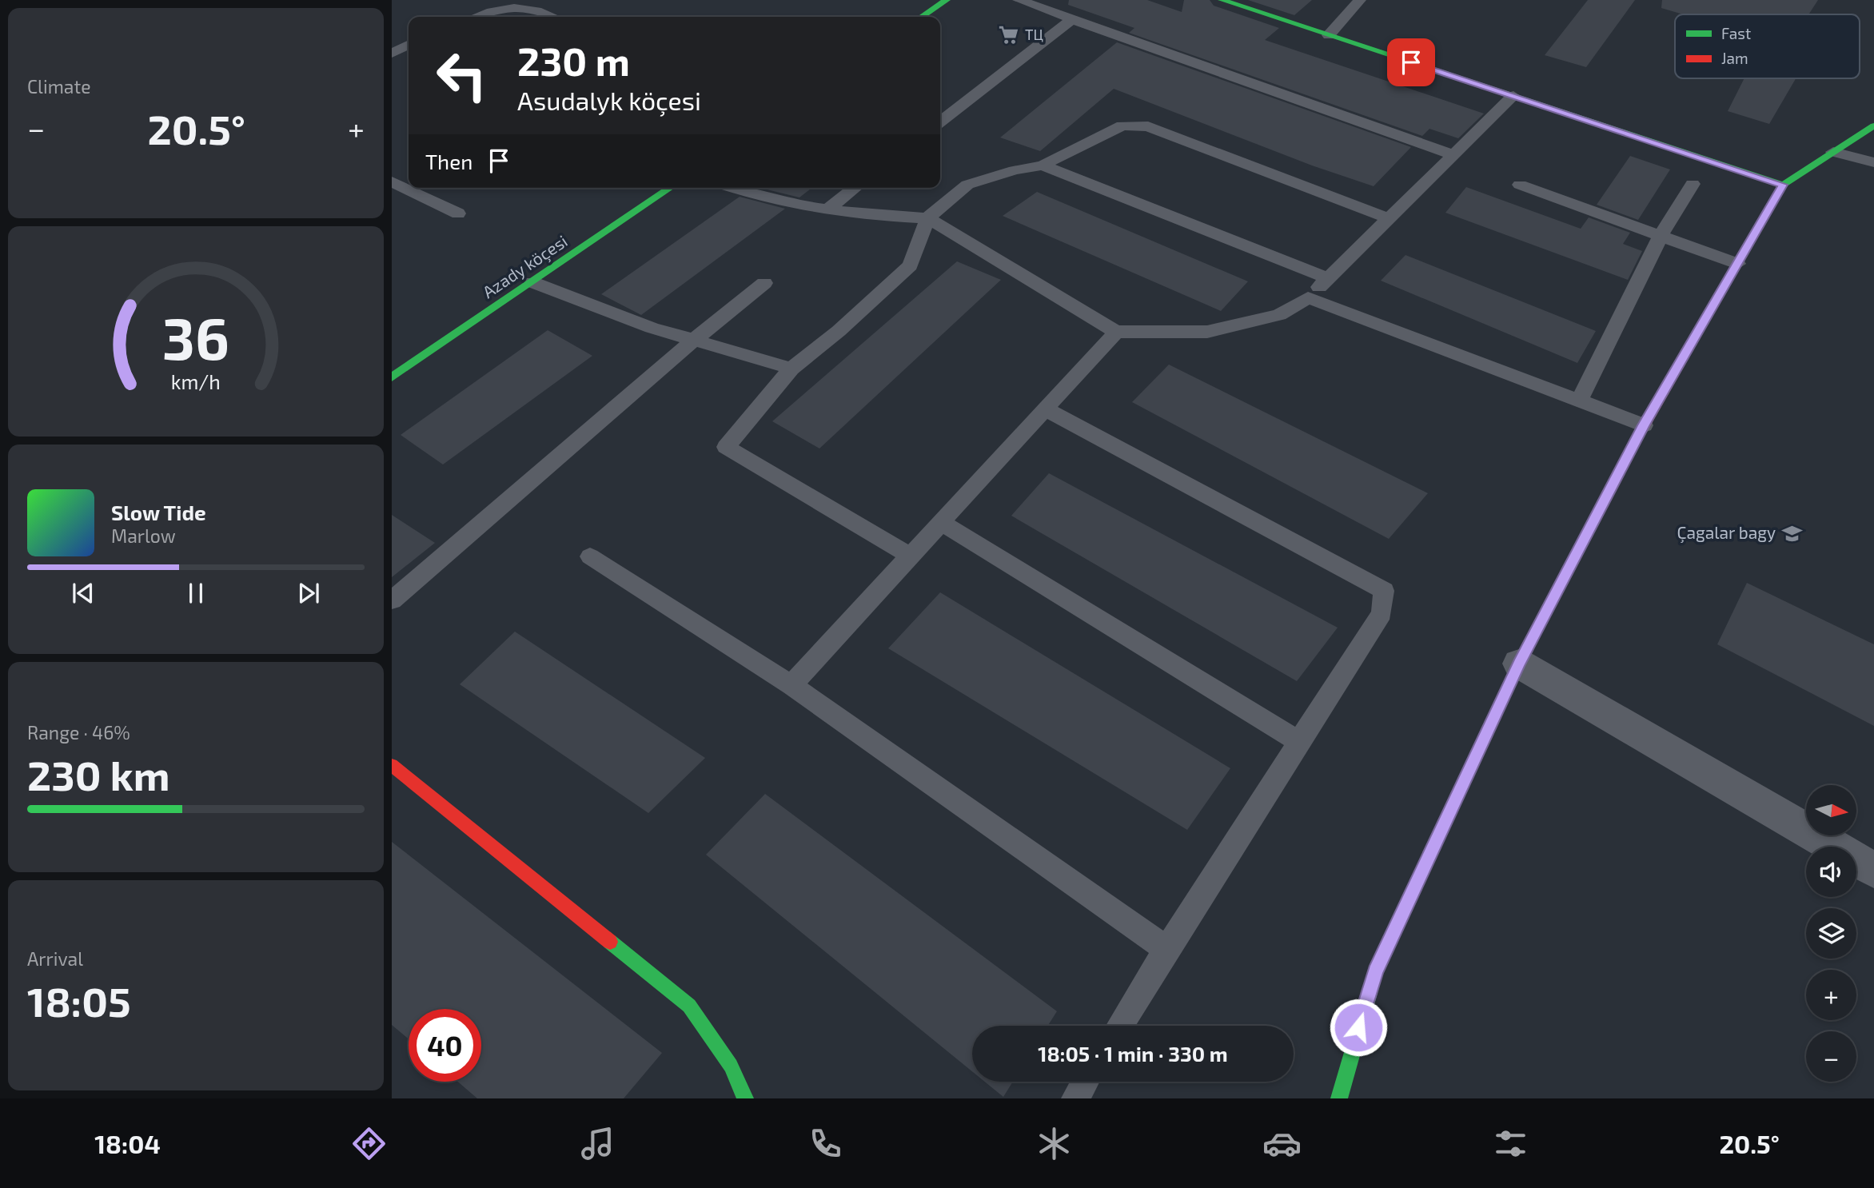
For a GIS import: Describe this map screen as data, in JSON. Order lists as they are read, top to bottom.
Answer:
{
  "streets": {
    "street": ["Azady köçesi"]
  },
  "places": {
    "supermarket": ["ТЦ"],
    "school or university": ["Çagalar bagy"]
  },
  "legend": ["Fast", "Jam"],
  "north": "right",
  "page": {
    "tile": [
      "Climate",
      ["Range · 46%", "230 km"],
      ["Arrival", "18:05"]
    ],
    "turn": ["230 m", "Asudalyk köçesi"],
    "heat": ["−", "20.5°", "+"],
    "then": "Then",
    "song": ["Slow Tide", "Marlow"],
    "map_buttons": ["+", "−"],
    "limit": "40",
    "trip": "18:05 · 1 min · 330 m",
    "tabs": ["18:04", "20.5°"],
    "gauge": ["36", "km/h"]
  }
}
